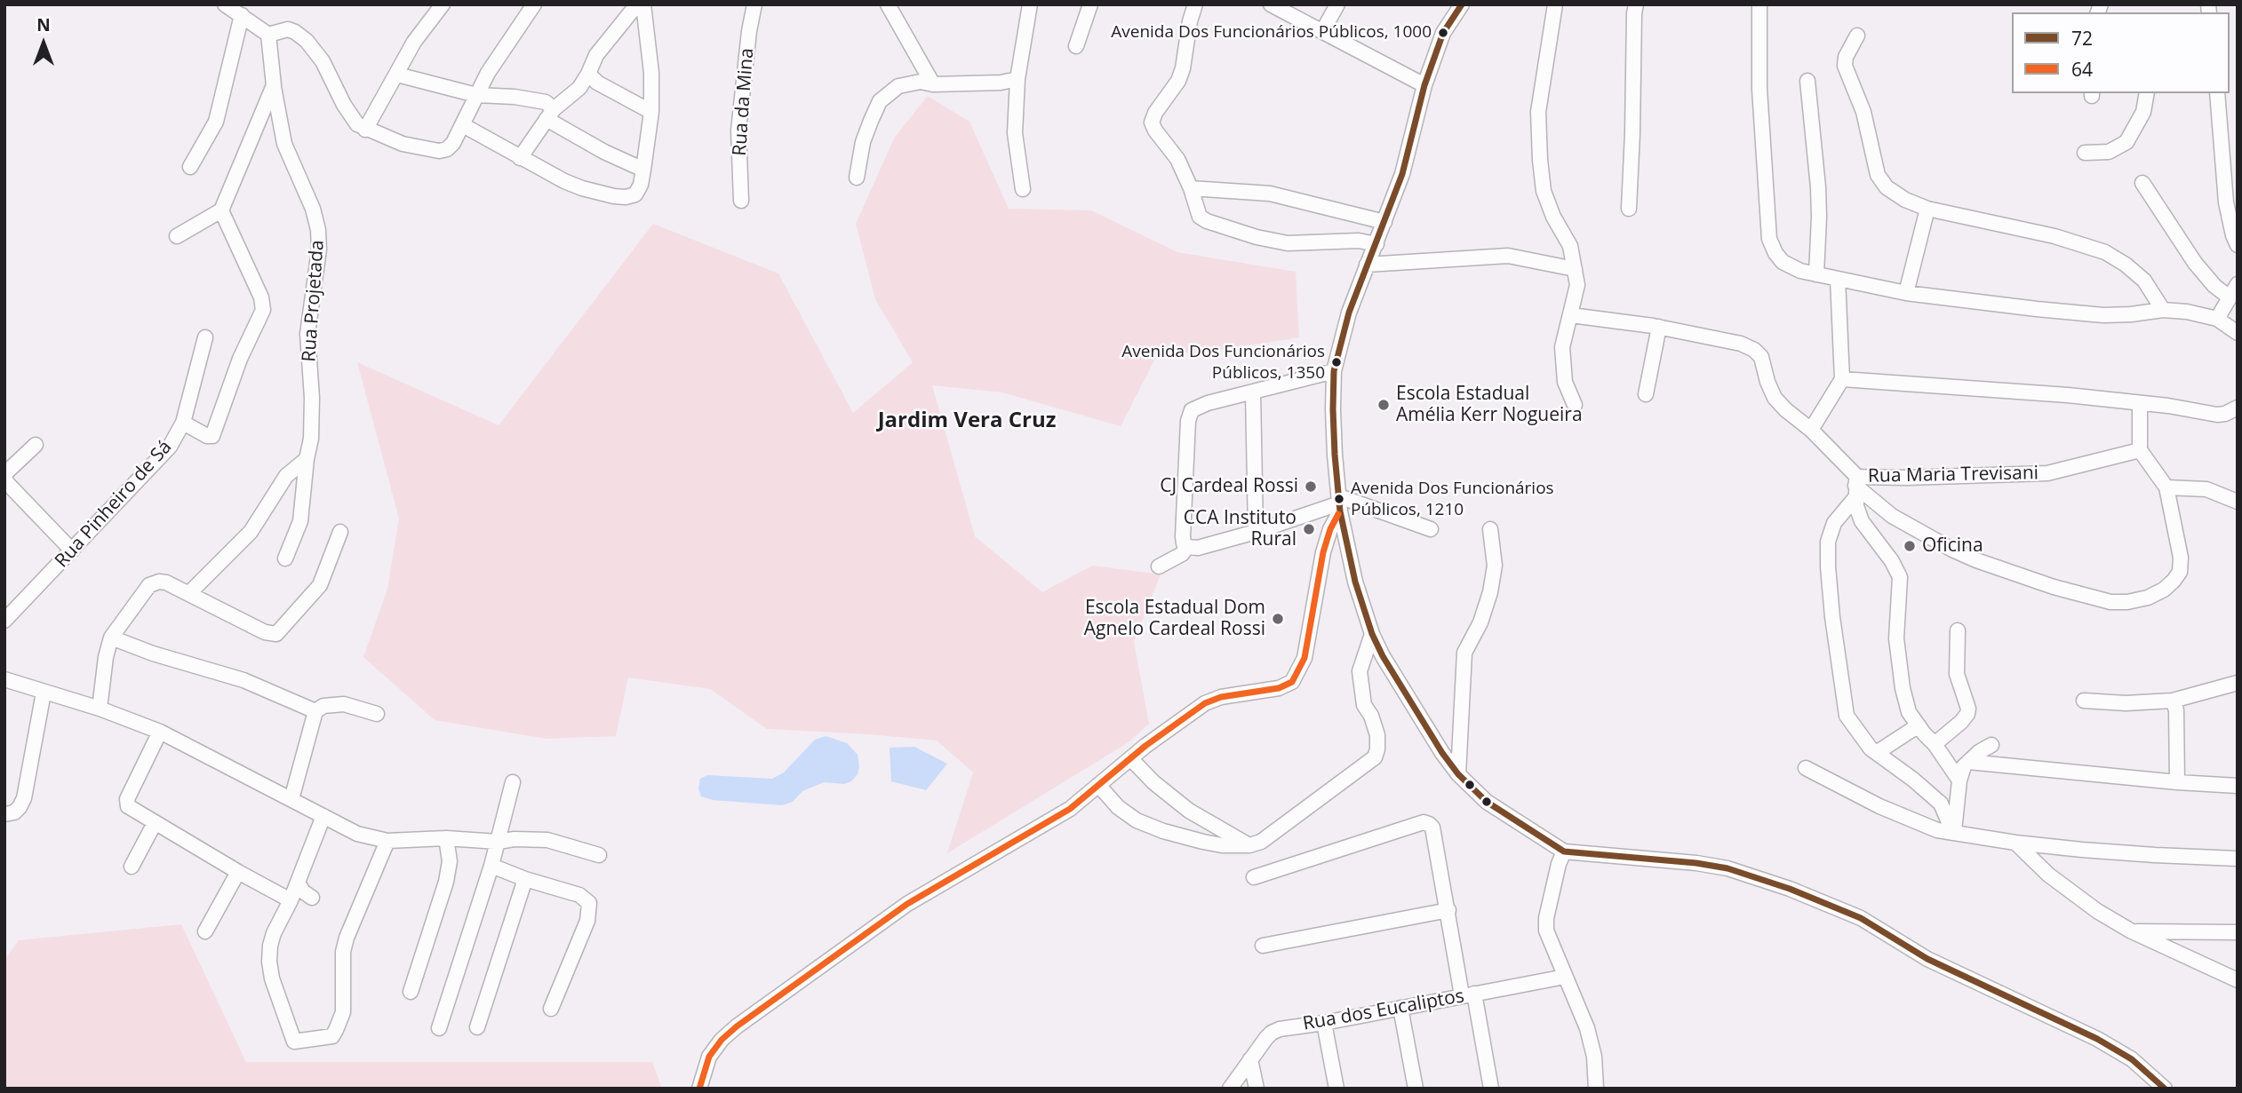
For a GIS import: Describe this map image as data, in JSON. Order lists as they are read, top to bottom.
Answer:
{
  "streets": {
    "street": [
      "Rua da Mina",
      "Rua Projetada",
      "Rua Maria Trevisani",
      "Rua Pinheiro de Sá",
      "Rua dos Eucaliptos"
    ]
  },
  "districts": ["Jardim Vera Cruz"],
  "places": [
    "Avenida Dos Funcionários Públicos, 1000",
    "Avenida Dos Funcionários Públicos, 1350",
    "Escola Estadual Amélia Kerr Nogueira",
    "CJ Cardeal Rossi",
    "Avenida Dos Funcionários Públicos, 1210",
    "CCA Instituto Rural",
    "Oficina",
    "Escola Estadual Dom Agnelo Cardeal Rossi"
  ],
  "lines": ["transit line 72", "transit line 64"],
  "legend": ["72", "64"],
  "north": "top"
}
